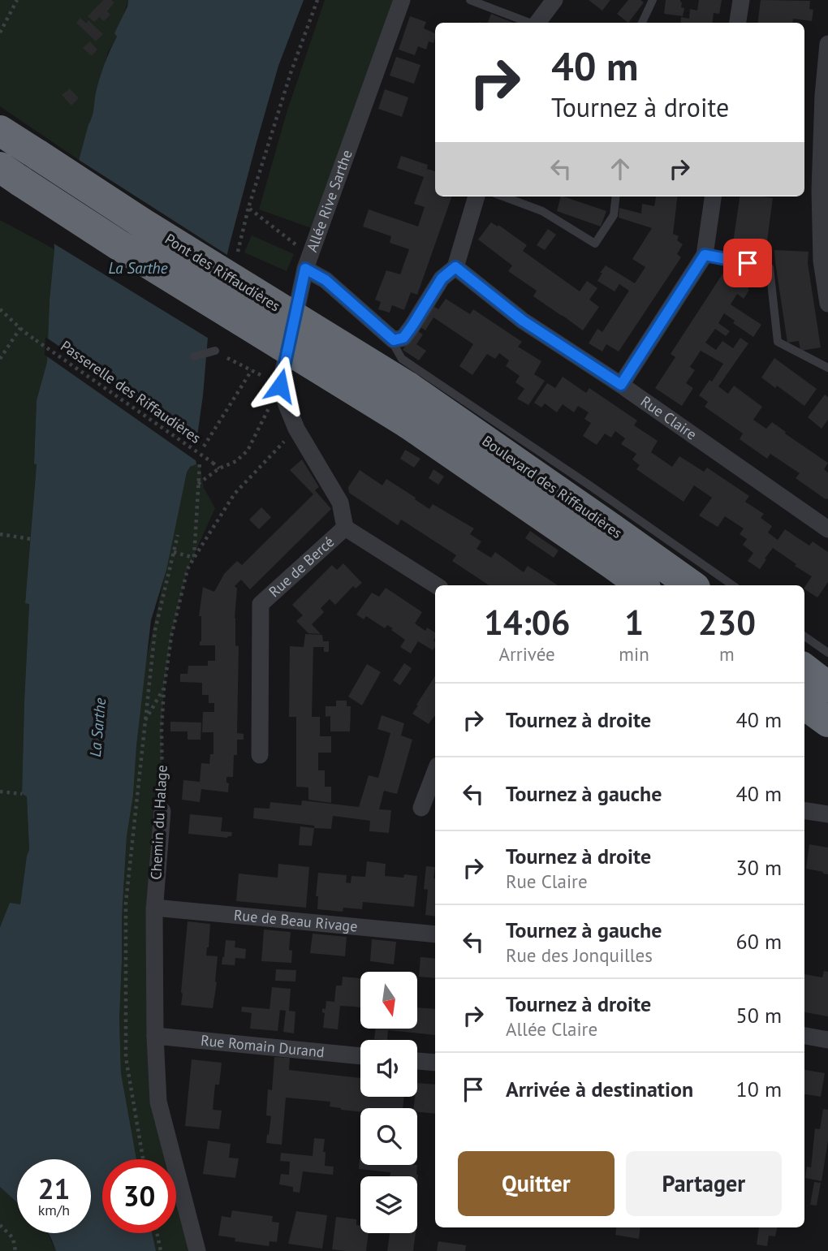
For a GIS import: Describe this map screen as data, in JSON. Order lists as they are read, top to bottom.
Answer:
{
  "streets": {
    "highway": ["Pont des Riffaudières", "Boulevard des Riffaudières"],
    "street": [
      "Allée Rive Sarthe",
      "Rue Claire",
      "Rue de Bercé",
      "Chemin du Halage",
      "Rue de Beau Rivage",
      "Rue Romain Durand"
    ],
    "path": ["Passerelle des Riffaudières"]
  },
  "crossings": [
    ["Pont des Riffaudières", "Boulevard des Riffaudières"],
    ["Chemin du Halage", "Rue de Beau Rivage"],
    ["Chemin du Halage", "Rue Romain Durand"]
  ],
  "water": ["La Sarthe"],
  "north": "bottom",
  "page": {
    "turn": ["40 m", "Tournez à droite"],
    "eta": [
      "14:06",
      "Arrivée",
      "1",
      "min",
      "230",
      "m"
    ],
    "list": [
      {
        "name": "Tournez à droite",
        "value": "40 m"
      },
      {
        "name": "Tournez à gauche",
        "value": "40 m"
      },
      {
        "name": "Tournez à droite",
        "note": "Rue Claire",
        "value": "30 m"
      },
      {
        "name": "Tournez à gauche",
        "note": "Rue des Jonquilles",
        "value": "60 m"
      },
      {
        "name": "Tournez à droite",
        "note": "Allée Claire",
        "value": "50 m"
      },
      {
        "name": "Arrivée à destination",
        "value": "10 m"
      }
    ],
    "buttons": ["Quitter", "Partager"],
    "speed": "21 km/h",
    "limit": "30"
  }
}
